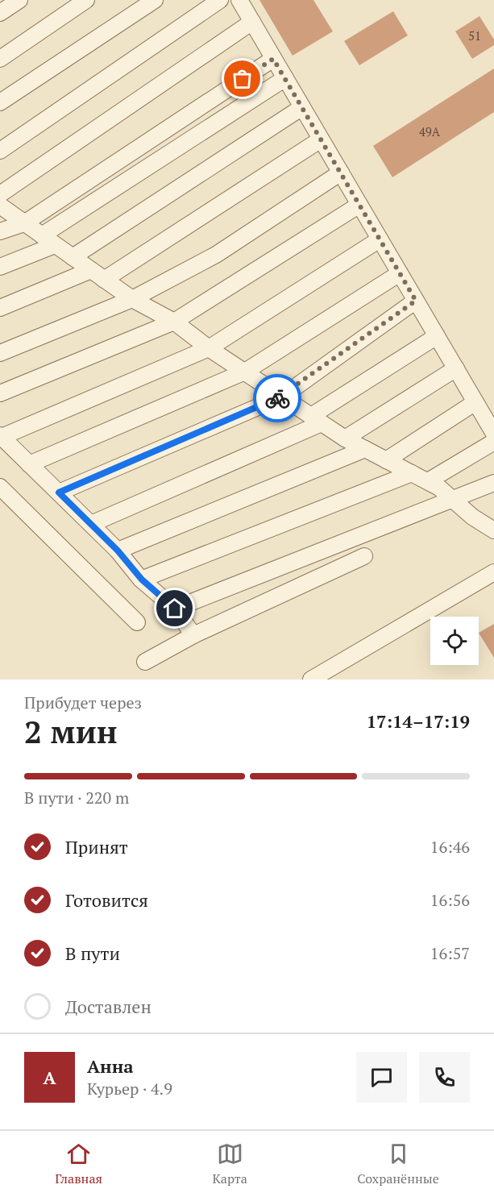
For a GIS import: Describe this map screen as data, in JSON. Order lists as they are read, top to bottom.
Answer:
{
  "house_numbers": ["51", "49А"],
  "page": {
    "heading": ["2 мин", "Прибудет через", "17:14–17:19"],
    "panel": ["Анна", "Курьер · 4.9"],
    "bar": "В пути · 220 m",
    "list": [
      ["Принят", "16:46"],
      ["Готовится", "16:56"],
      ["В пути", "16:57"],
      "Доставлен"
    ],
    "round": "А",
    "tabs": ["Главная", "Карта", "Сохранённые"]
  }
}
